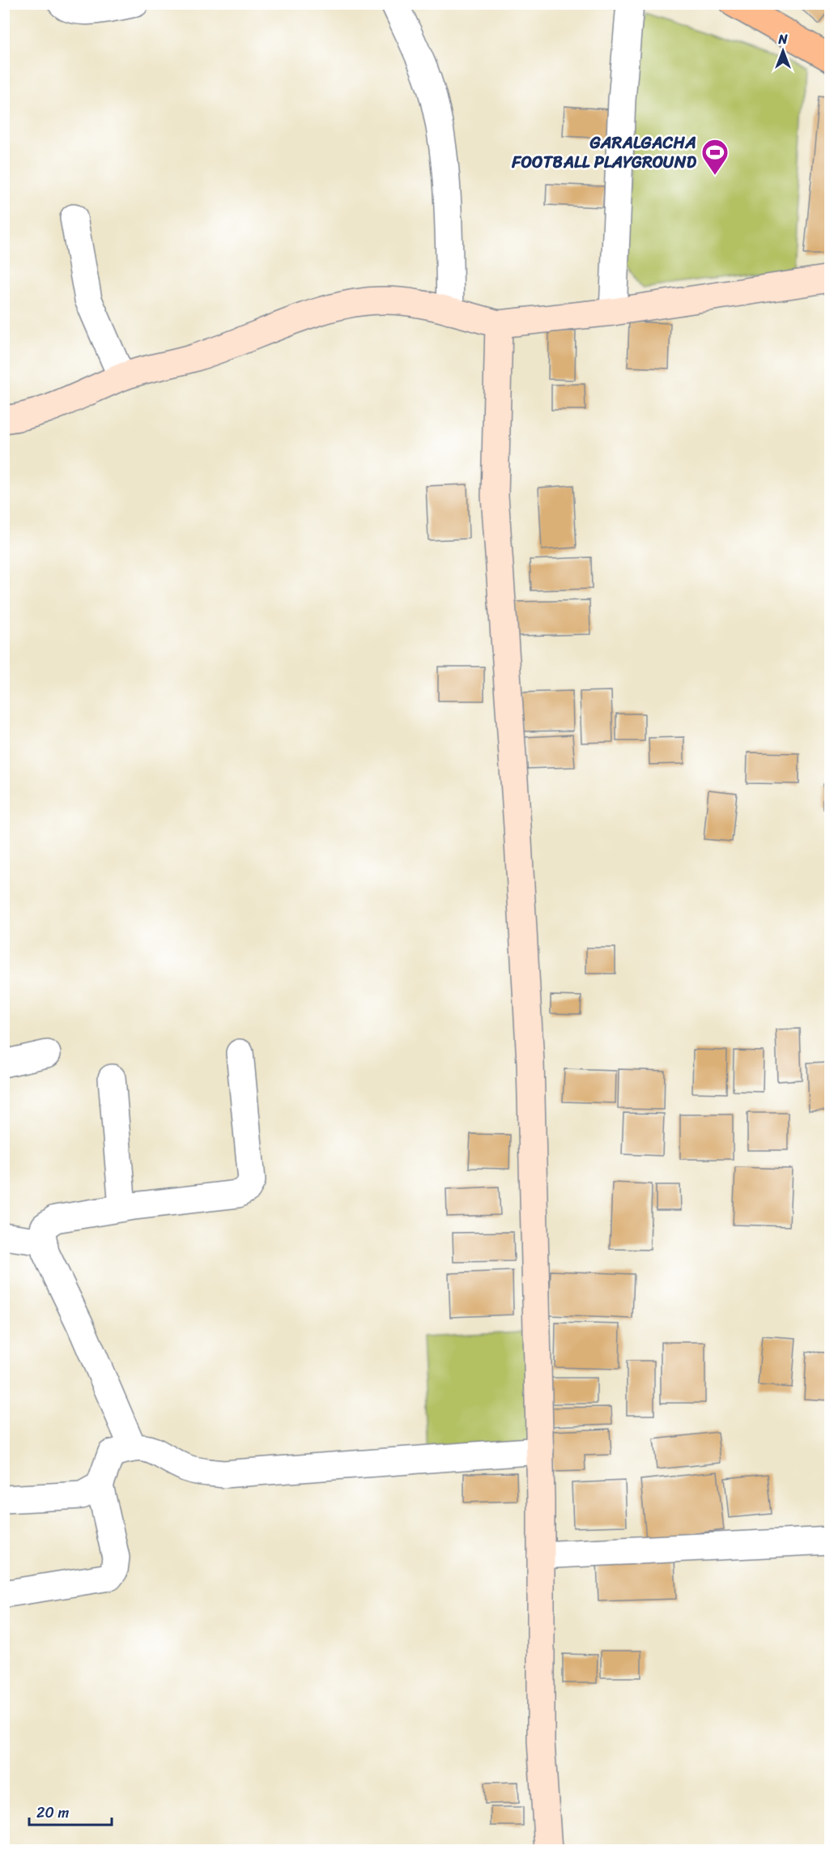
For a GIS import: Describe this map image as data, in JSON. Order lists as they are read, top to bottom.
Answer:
{
  "places": {
    "sports": ["GARALGACHA FOOTBALL PLAYGROUND"]
  },
  "scale_bar": "20 m",
  "north": "top"
}
